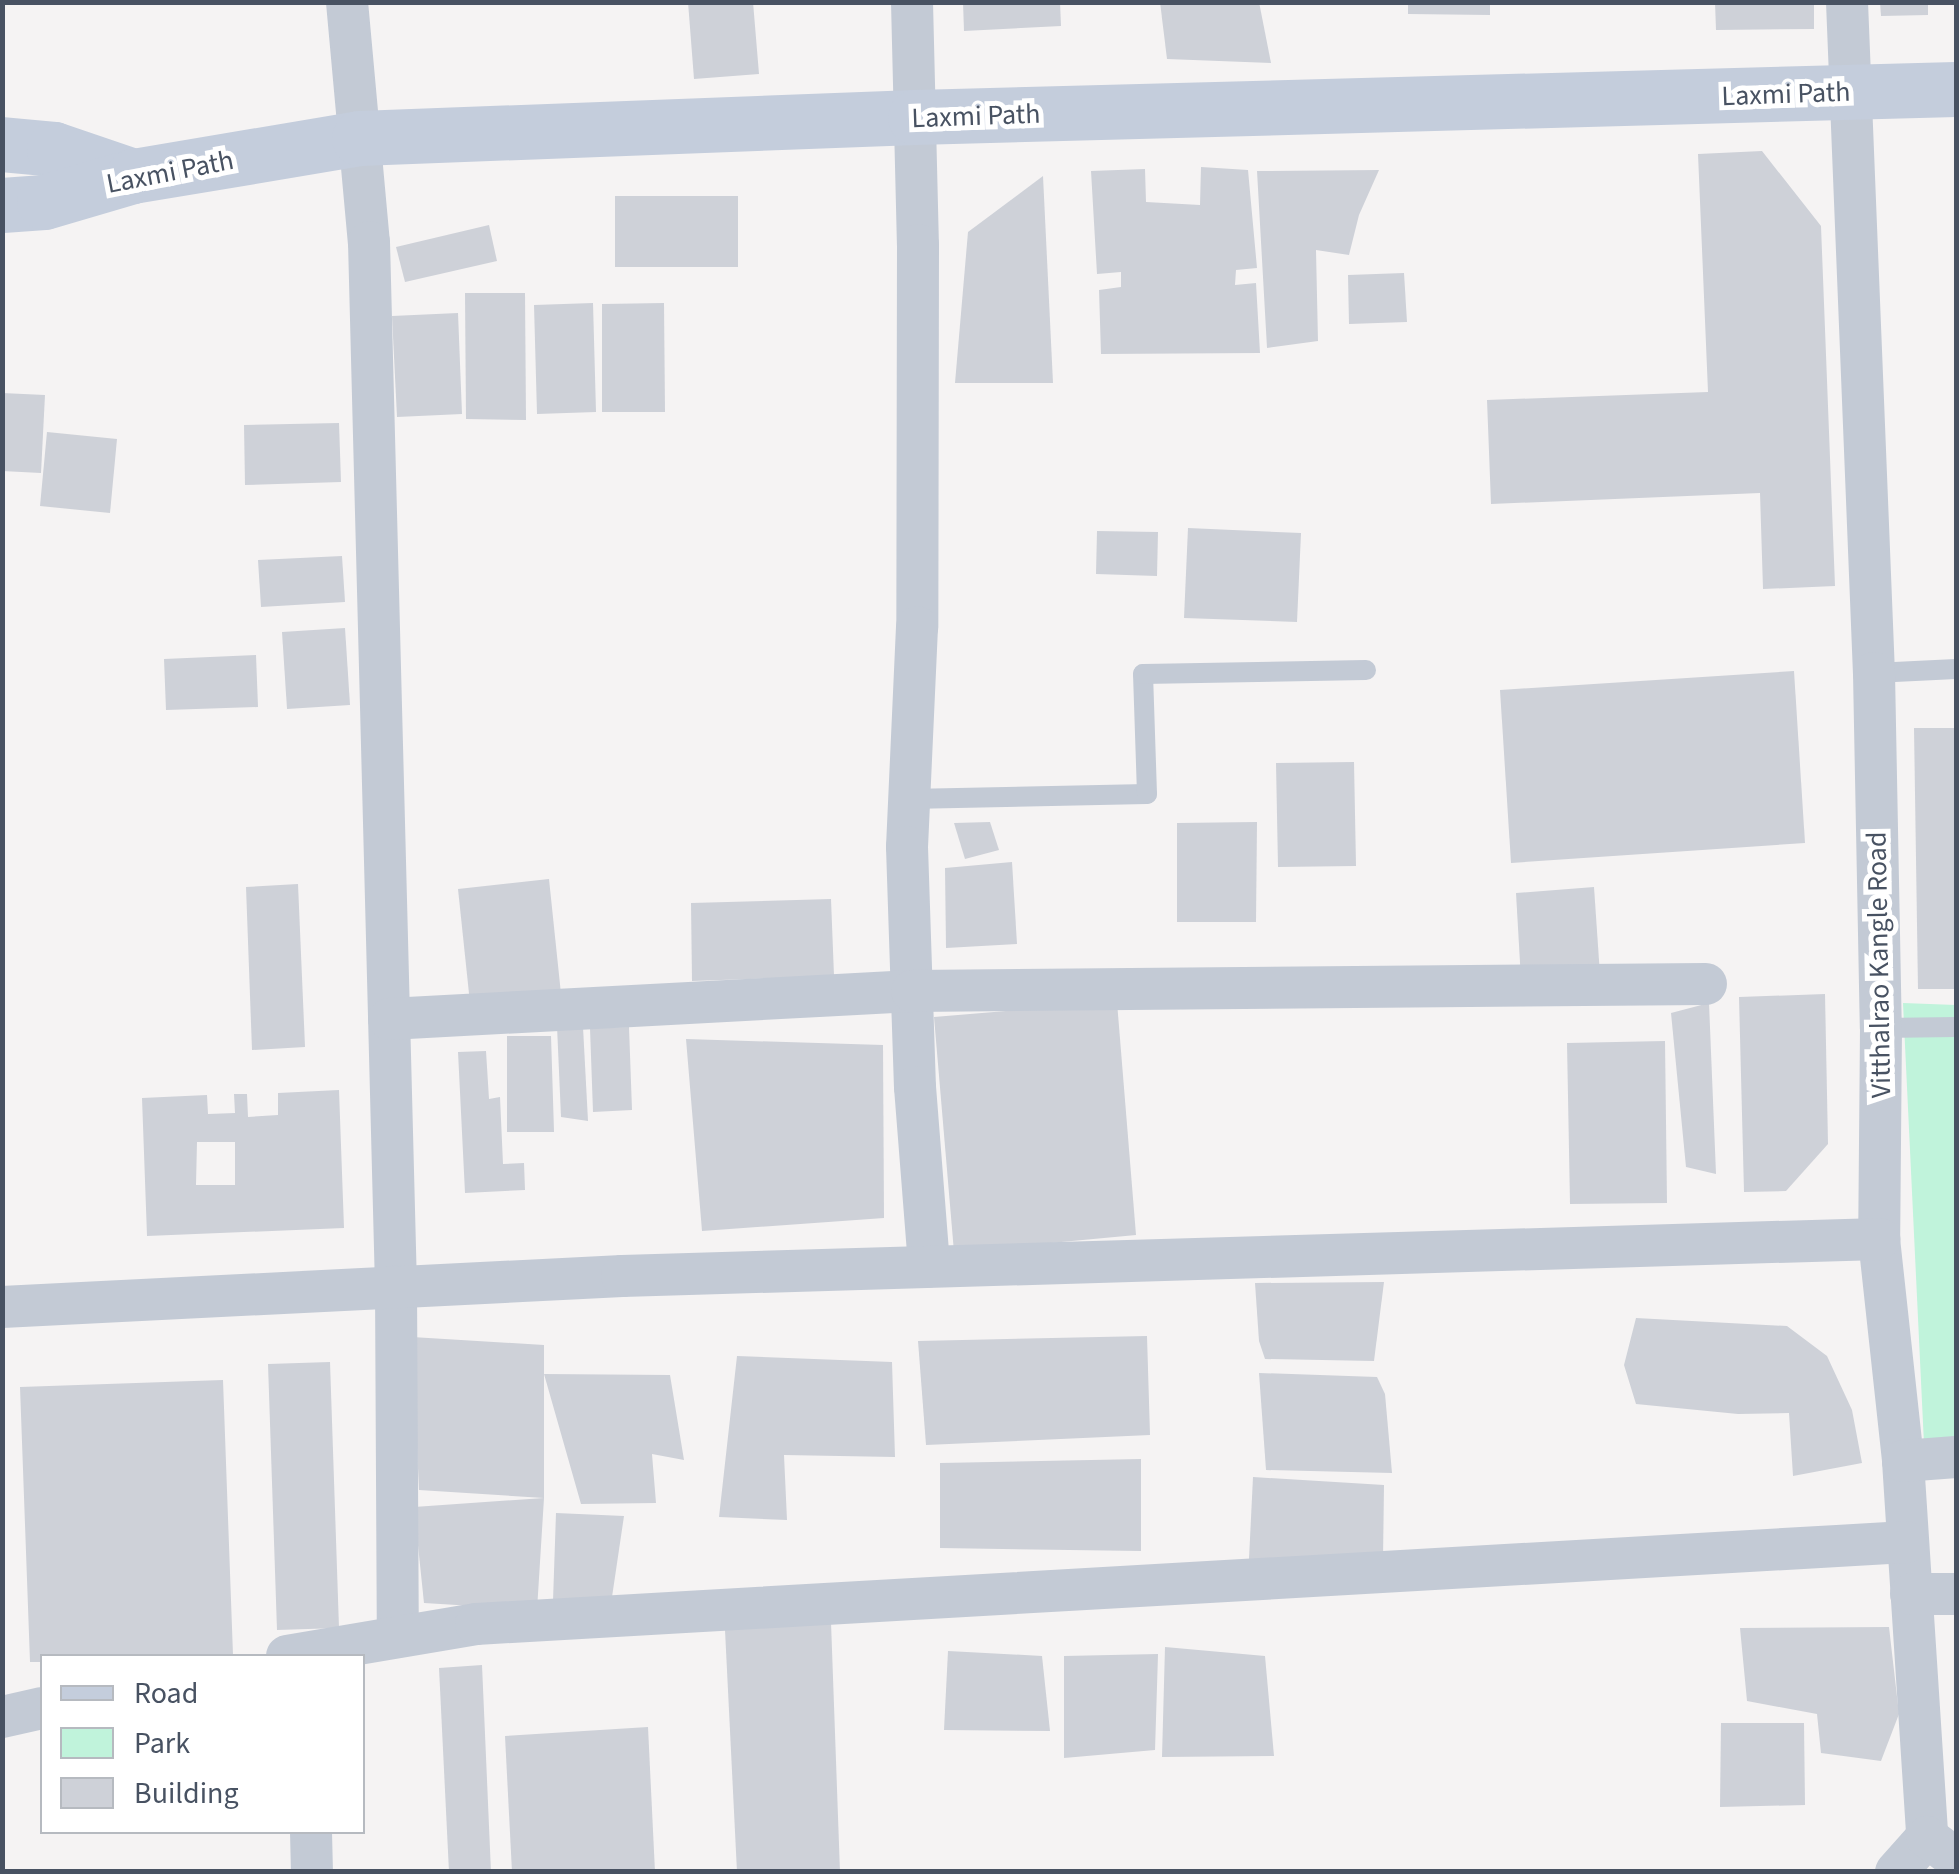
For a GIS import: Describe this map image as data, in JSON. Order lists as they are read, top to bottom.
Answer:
{
  "streets": {
    "street": ["Laxmi Path", "Vitthalrao Kangle Road"]
  },
  "crossings": [
    ["Laxmi Path", "Vitthalrao Kangle Road"]
  ],
  "legend": ["Road", "Park", "Building"]
}
